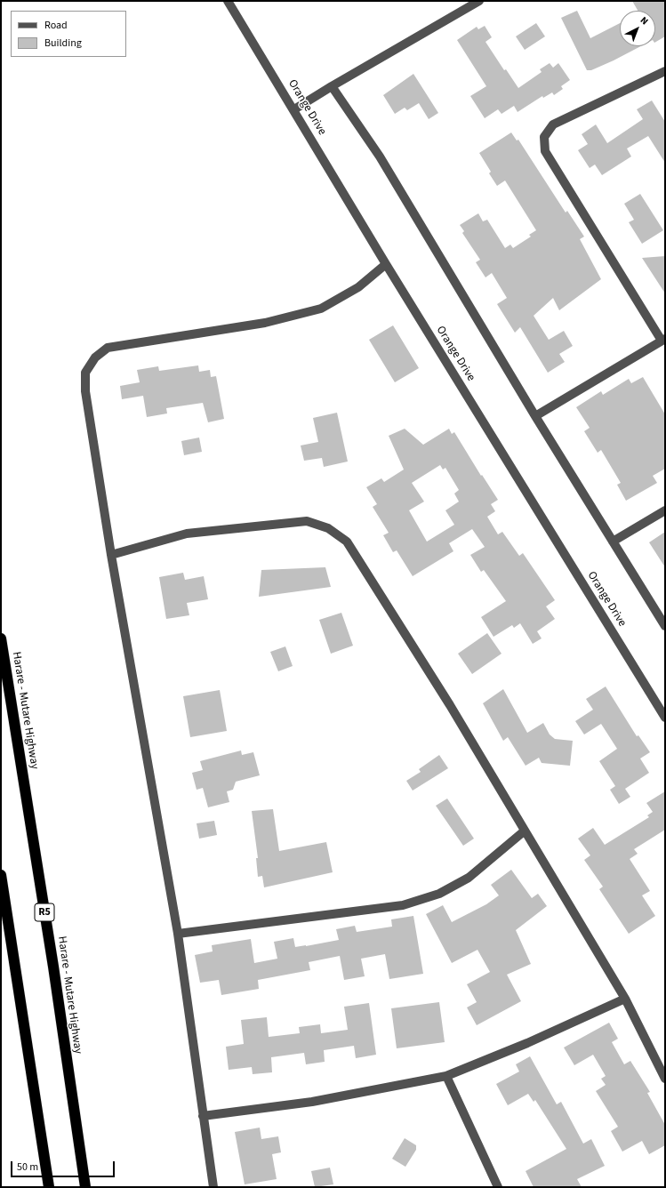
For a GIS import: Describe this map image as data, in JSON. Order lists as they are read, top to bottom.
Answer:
{
  "streets": {
    "highway": ["Harare - Mutare Highway", "R5"],
    "street": ["Orange Drive"]
  },
  "legend": ["Road", "Building"],
  "scale_bar": "50 m",
  "north": "top right"
}
